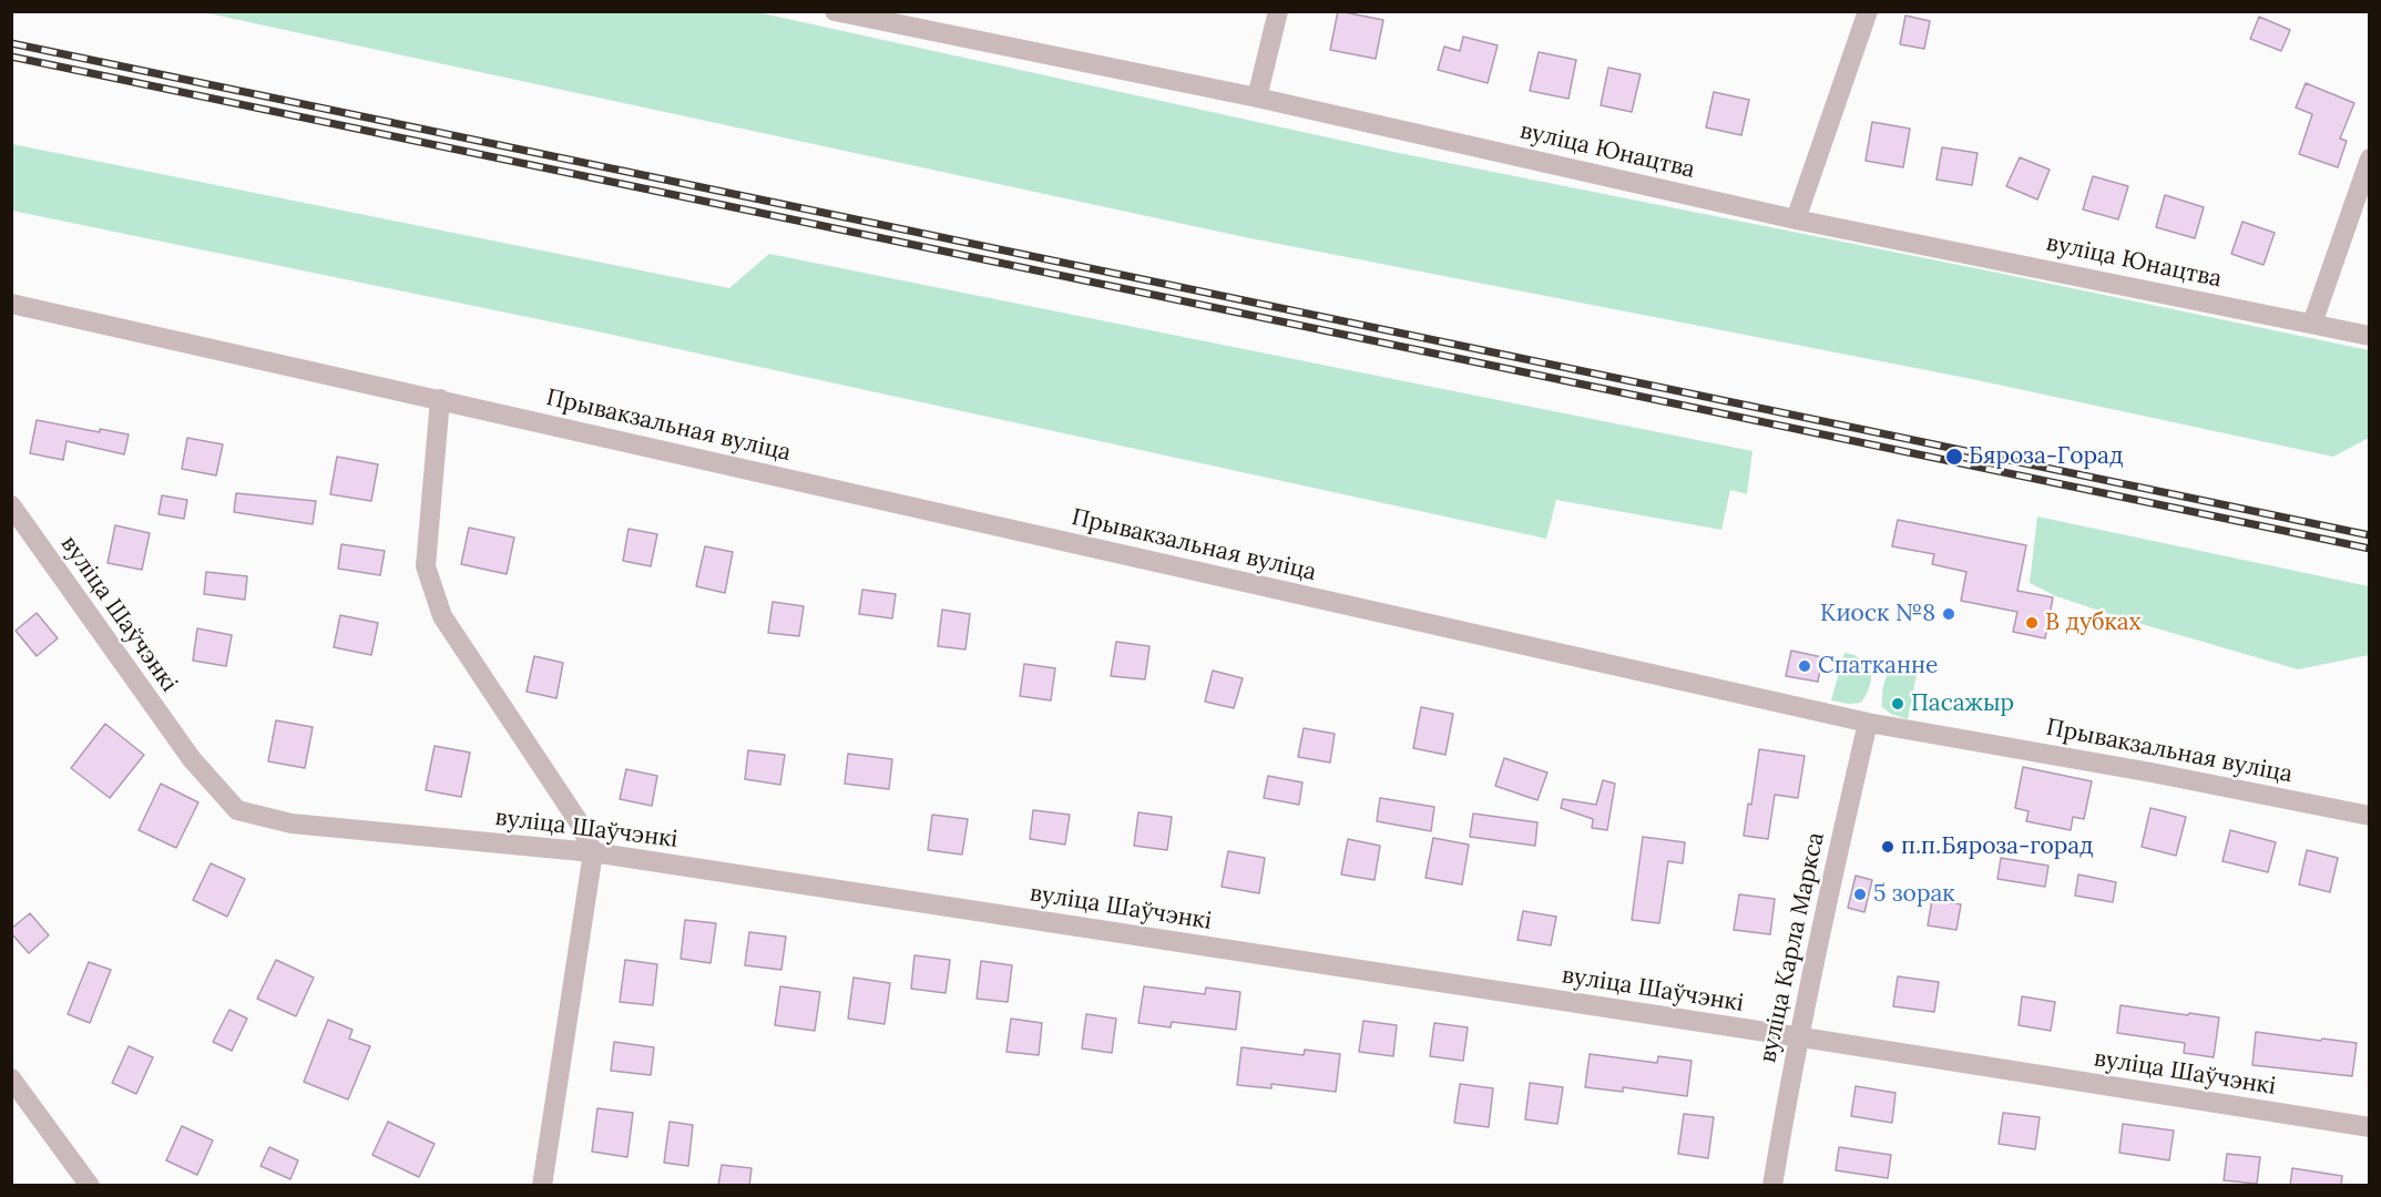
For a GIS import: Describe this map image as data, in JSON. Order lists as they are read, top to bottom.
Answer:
{
  "streets": {
    "street": [
      "вуліца Юнацтва",
      "Прывакзальная вуліца",
      "вуліца Шаўчэнкі",
      "вуліца Карла Маркса"
    ]
  },
  "crossings": [
    ["Прывакзальная вуліца", "вуліца Карла Маркса"],
    ["вуліца Шаўчэнкі", "вуліца Карла Маркса"]
  ],
  "places": [
    "Бяроза-Горад",
    "Киоск №8",
    "В дубках",
    "Спатканне",
    "Пасажыр",
    "п.п.Бяроза-горад",
    "5 зорак"
  ]
}
